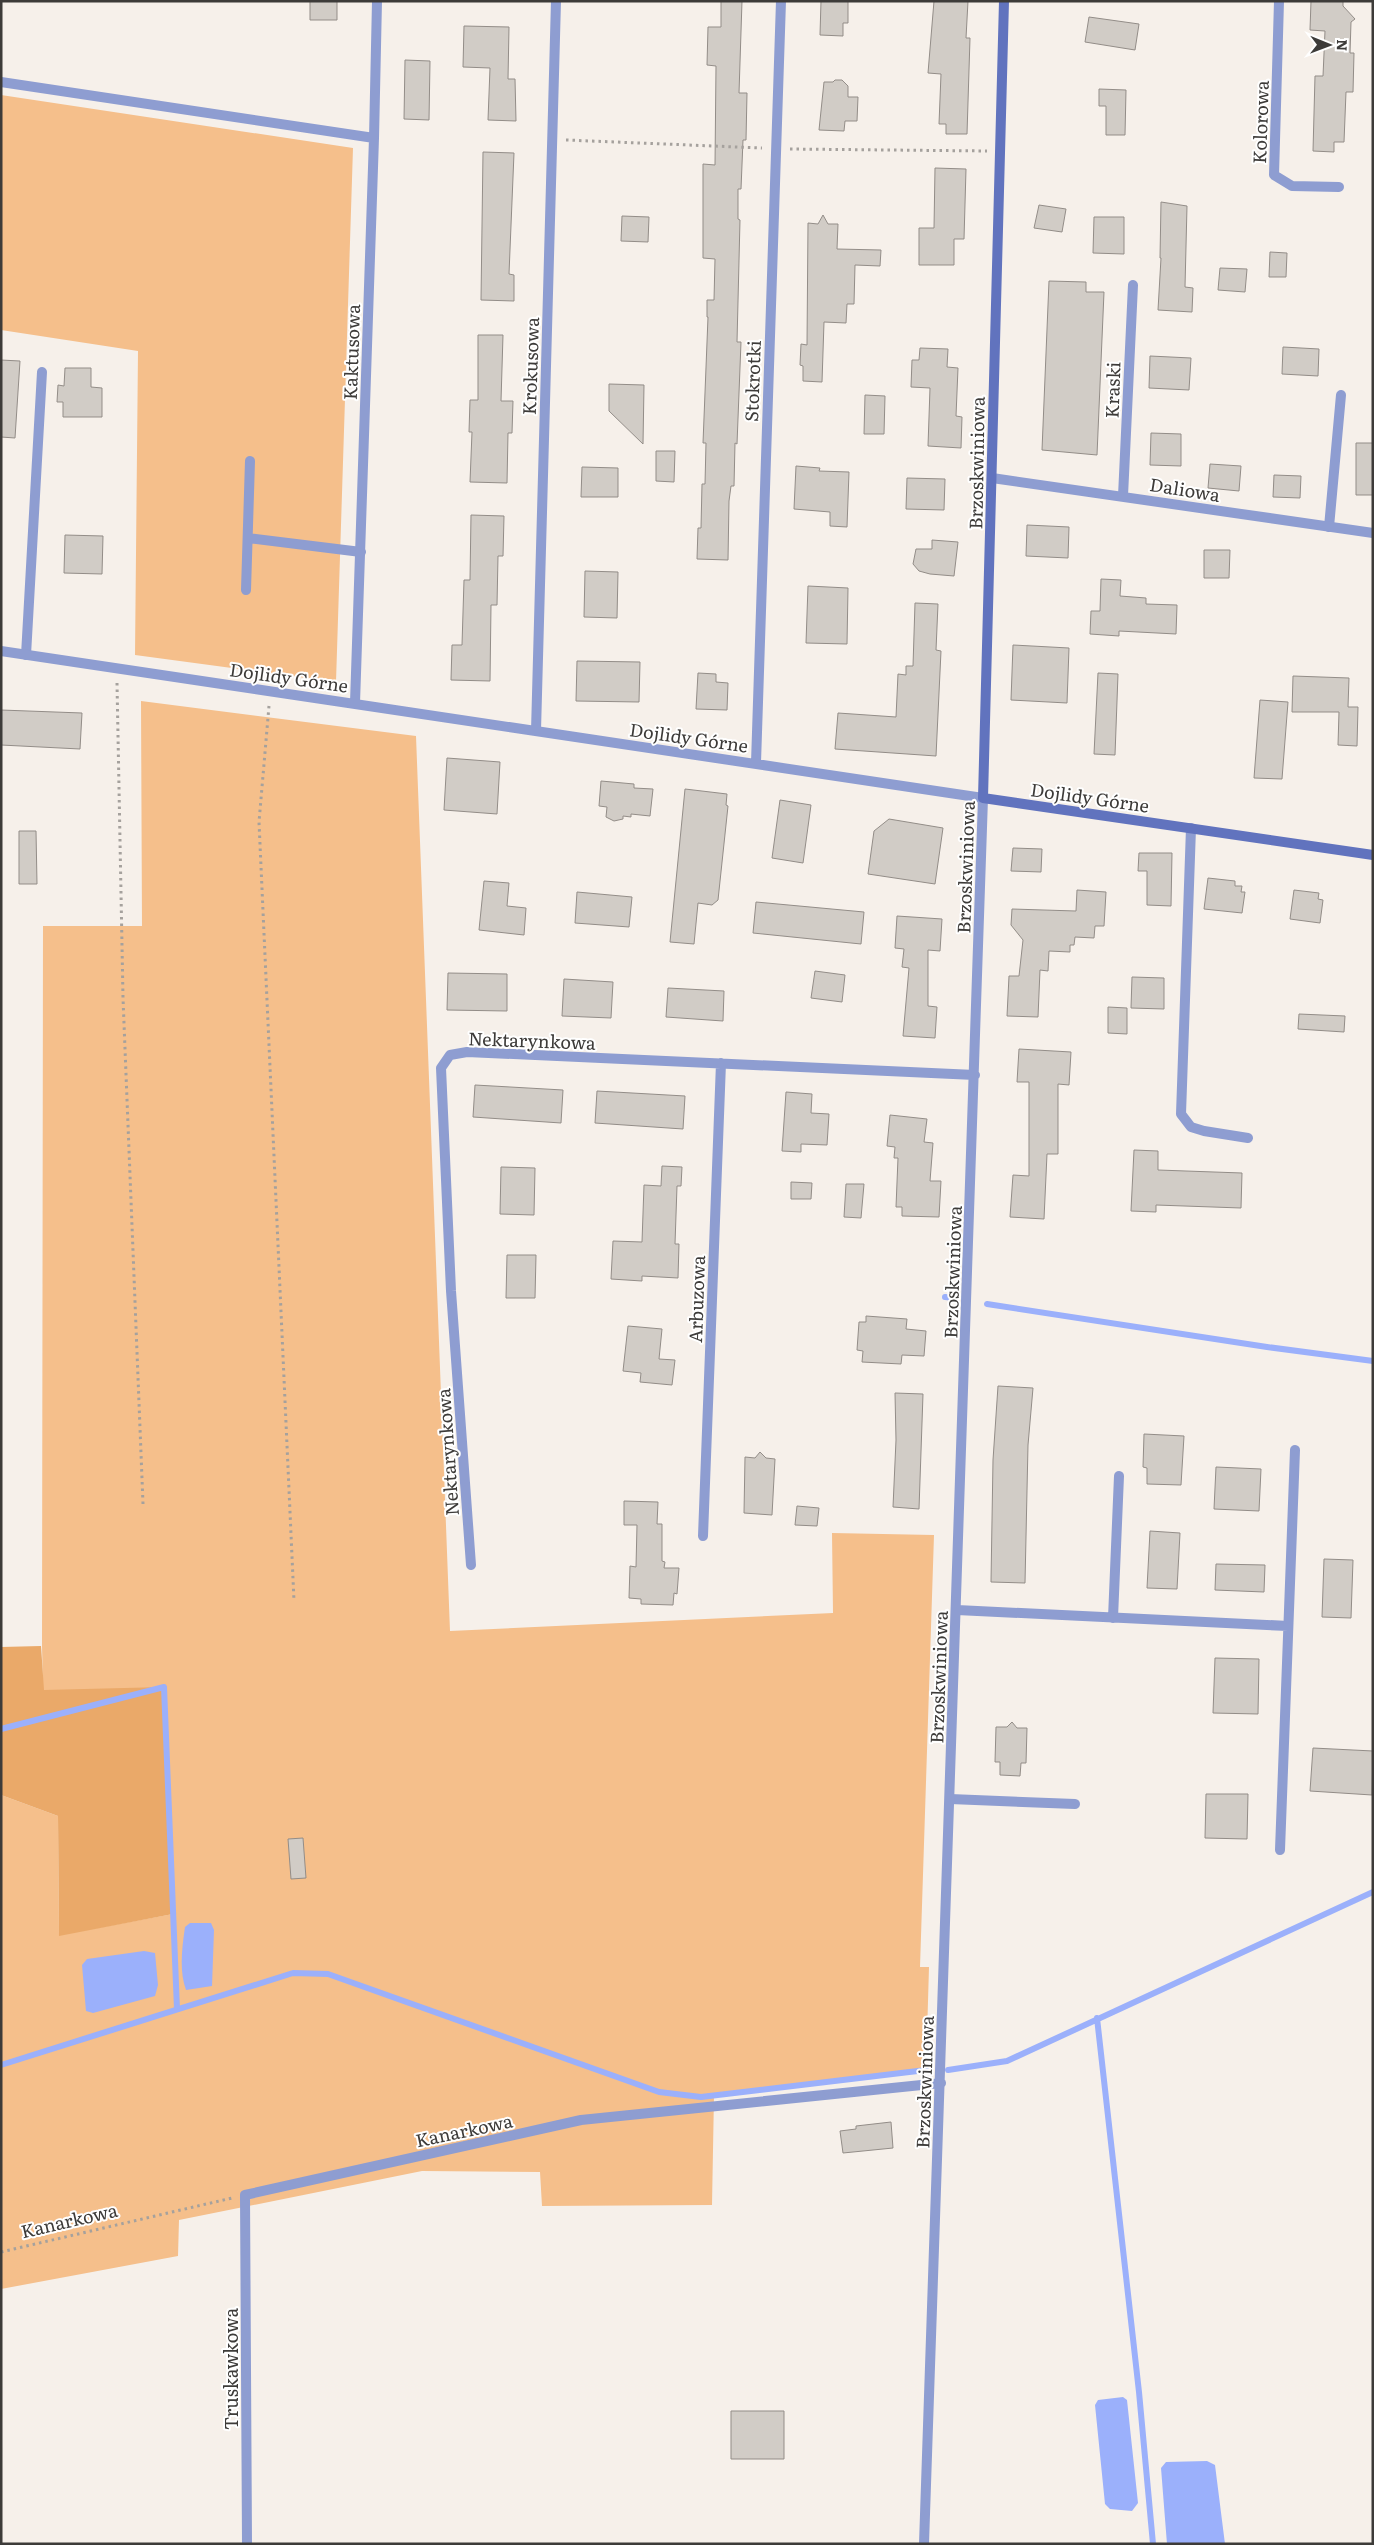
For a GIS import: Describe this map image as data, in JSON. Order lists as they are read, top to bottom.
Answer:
{
  "streets": {
    "street": [
      "Kolorowa",
      "Kaktusowa",
      "Krokusowa",
      "Stokrotki",
      "Kraski",
      "Brzoskwiniowa",
      "Daliowa",
      "Dojlidy Górne",
      "Nektarynkowa",
      "Arbuzowa",
      "Kanarkowa",
      "Truskawkowa"
    ]
  },
  "crossings": [
    ["Kaktusowa", "Dojlidy Górne"],
    ["Krokusowa", "Dojlidy Górne"],
    ["Stokrotki", "Dojlidy Górne"],
    ["Kraski", "Daliowa"],
    ["Brzoskwiniowa", "Daliowa"],
    ["Brzoskwiniowa", "Dojlidy Górne"],
    ["Brzoskwiniowa", "Nektarynkowa"],
    ["Brzoskwiniowa", "Kanarkowa"],
    ["Nektarynkowa", "Arbuzowa"],
    ["Kanarkowa", "Truskawkowa"]
  ],
  "north": "right"
}
